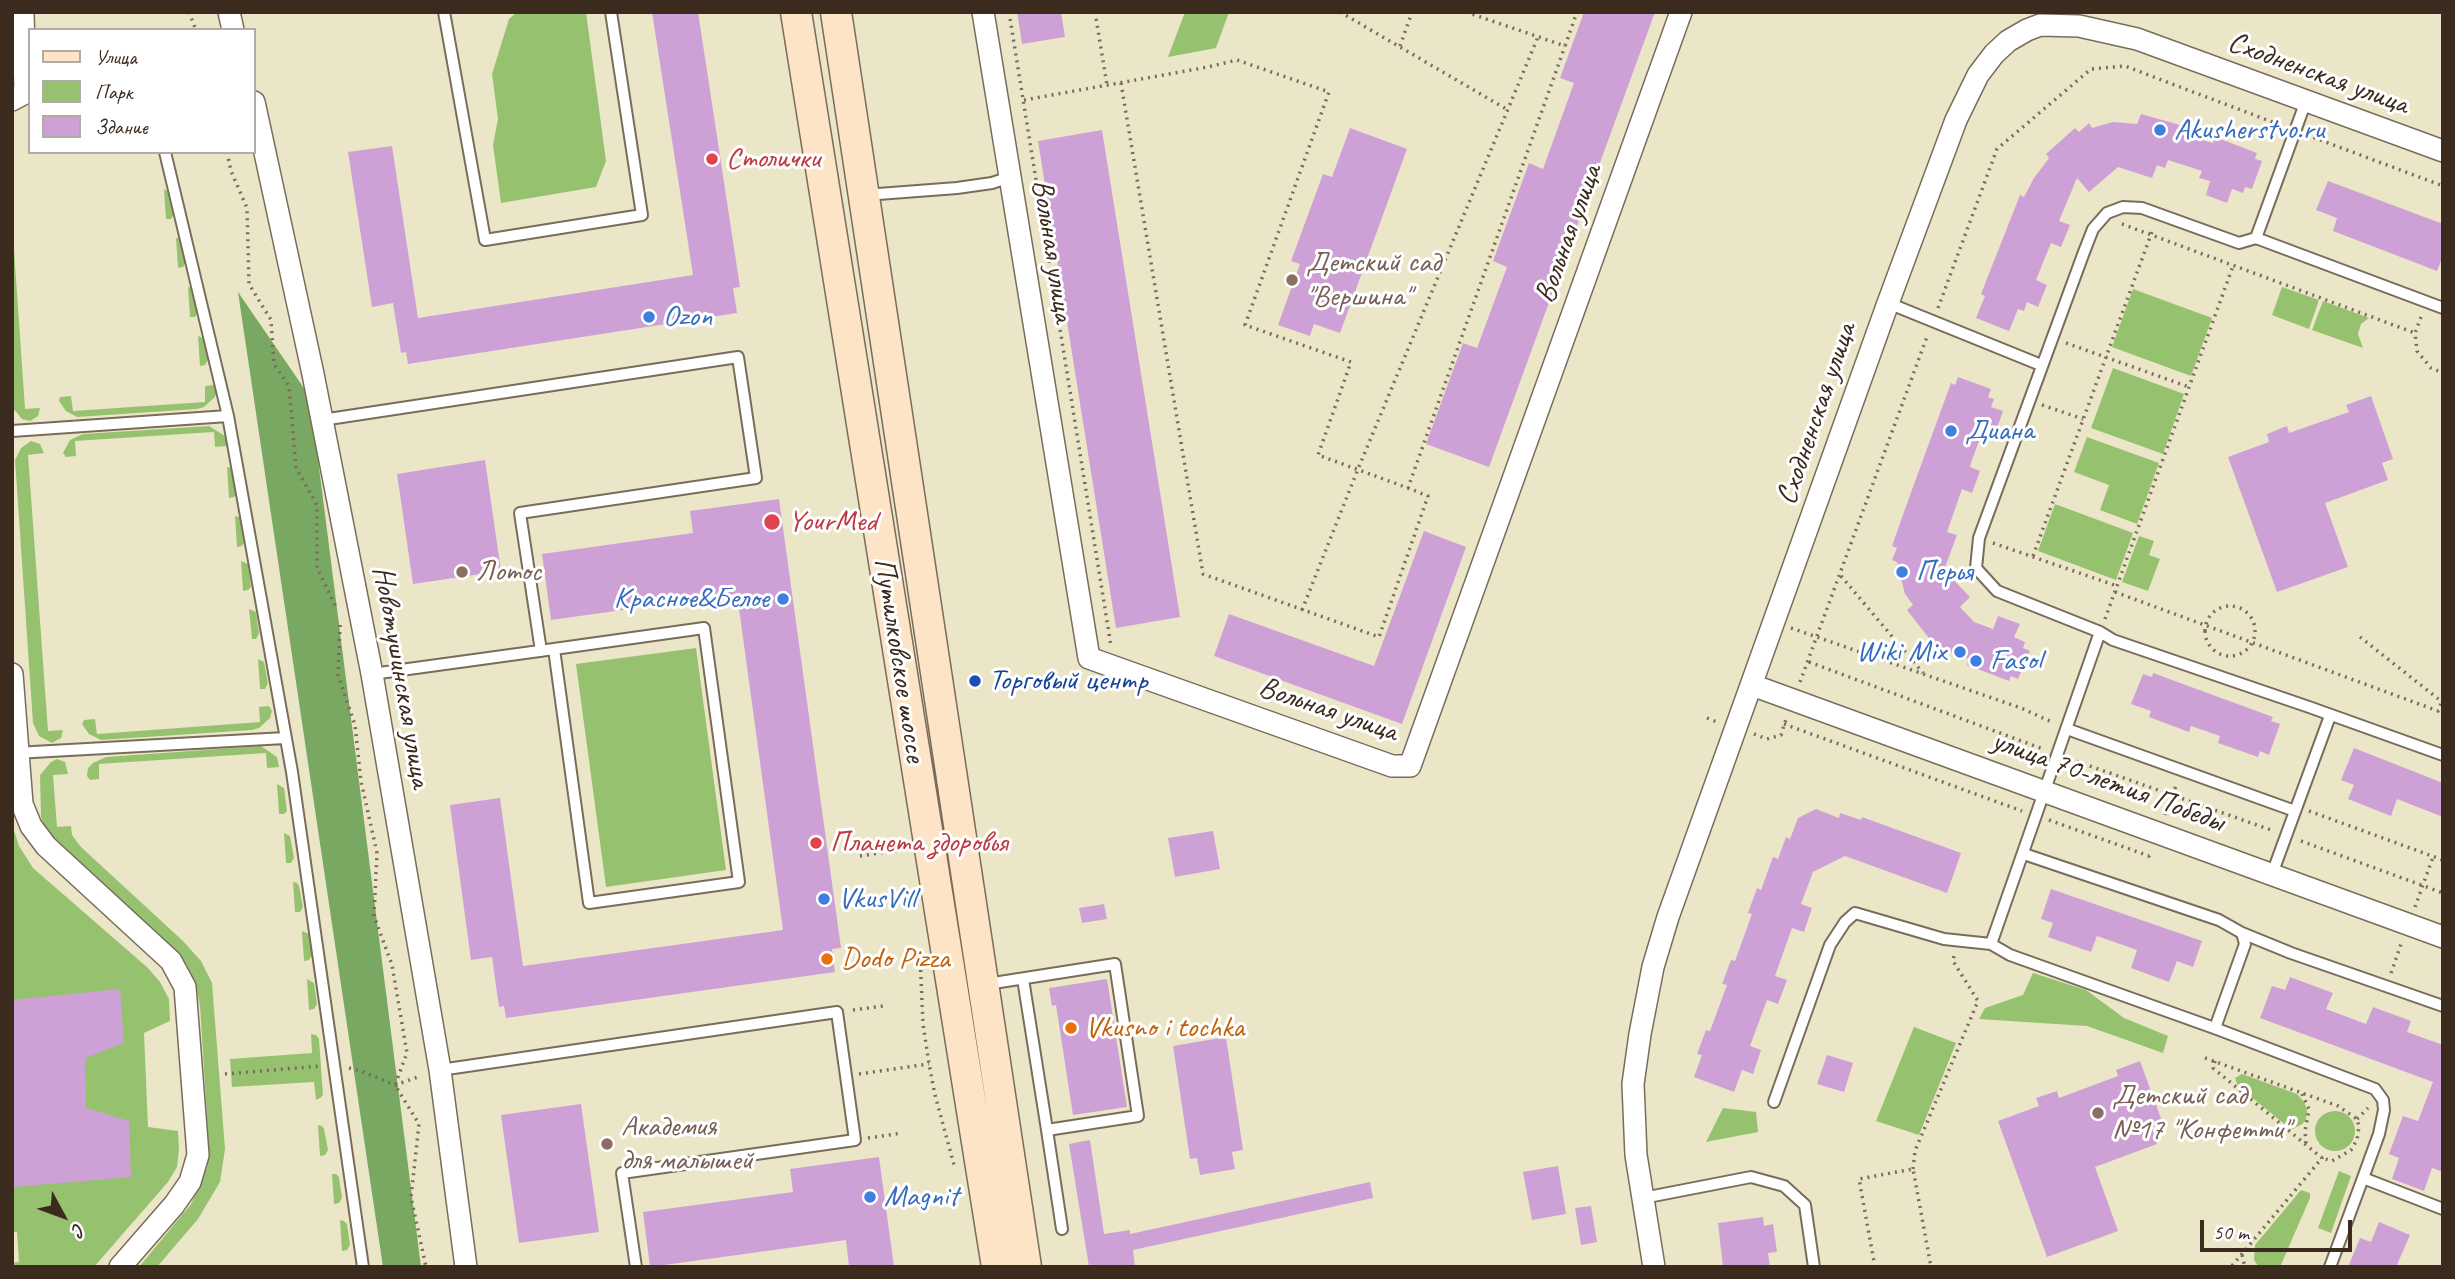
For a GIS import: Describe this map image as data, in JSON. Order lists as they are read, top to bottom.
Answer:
{
  "streets": {
    "main road": ["Путилковское шоссе"],
    "street": [
      "Сходненская улица",
      "Вольная улица",
      "Новотушинская улица",
      "улица 70-летия Победы"
    ]
  },
  "crossings": [
    ["Сходненская улица", "улица 70-летия Победы"]
  ],
  "places": [
    "Akusherstvo.ru",
    "Столички",
    "Детский сад \"Вершина\"",
    "Ozon",
    "Диана",
    "YourMed",
    "Лотос",
    "Перья",
    "Красное&Белое",
    "Wiki Mix",
    "Fasol",
    "Торговый центр",
    "Планета здоровья",
    "VkusVill",
    "Dodo Pizza",
    "Vkusno i tochka",
    "Детский сад №17 \"Конфетти\"",
    "Академия для малышей",
    "Magnit"
  ],
  "legend": ["Улица", "Парк", "Здание"],
  "scale_bar": "50 m",
  "north": "bottom right"
}
